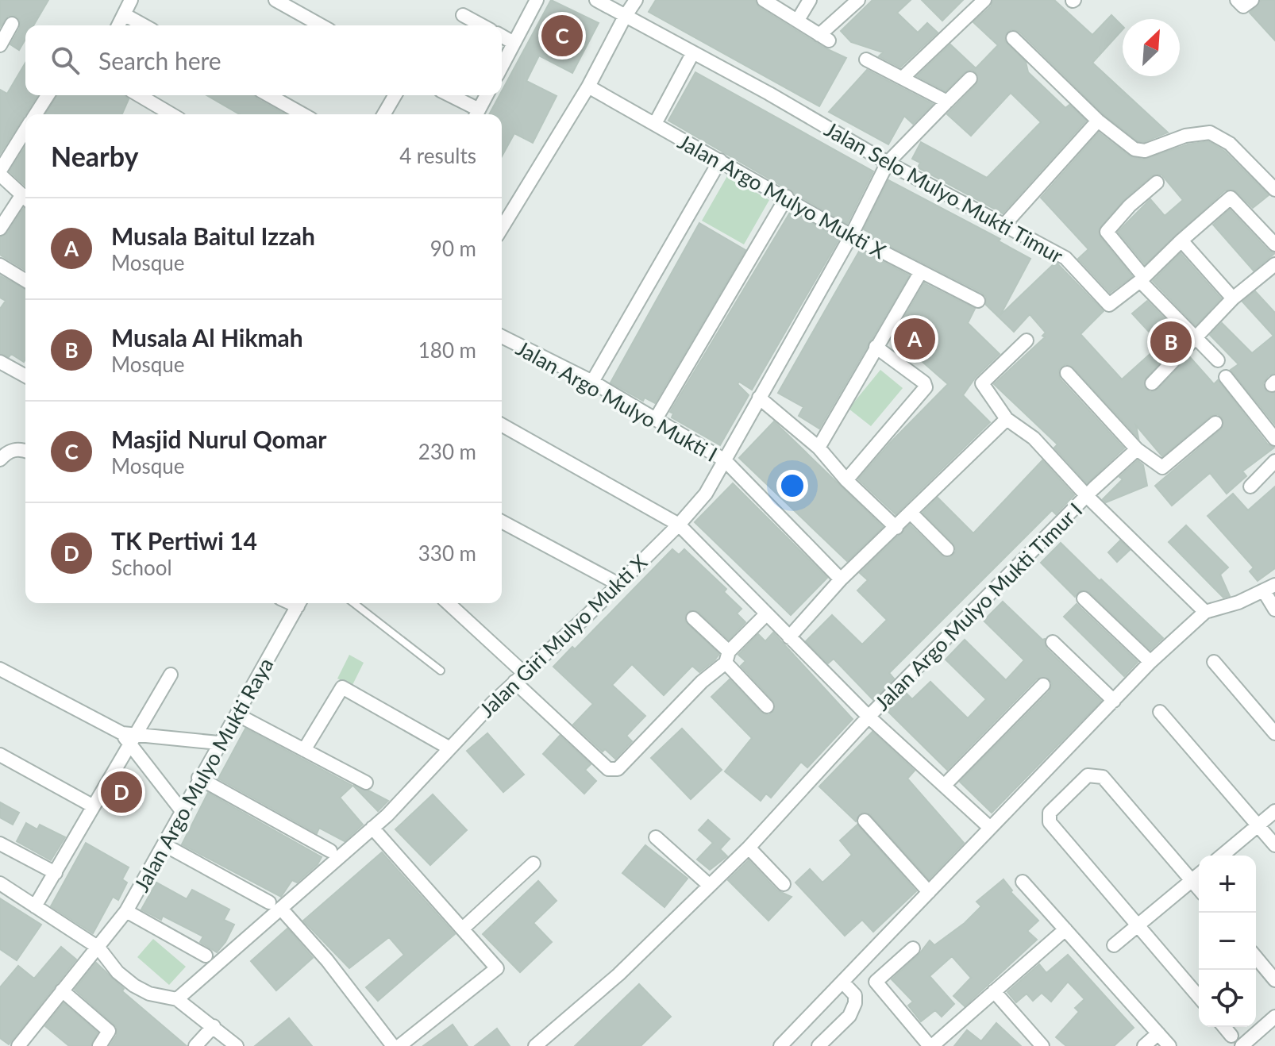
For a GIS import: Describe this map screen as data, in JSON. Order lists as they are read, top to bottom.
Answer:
{
  "streets": {
    "street": [
      "Jalan Selo Mulyo Mukti Timur",
      "Jalan Argo Mulyo Mukti X",
      "Jalan Argo Mulyo Mukti I",
      "Jalan Argo Mulyo Mukti Timur I",
      "Jalan Giri Mulyo Mukti X",
      "Jalan Argo Mulyo Mukti Raya"
    ]
  },
  "crossings": [
    ["Jalan Selo Mulyo Mukti Timur", "Jalan Giri Mulyo Mukti X"],
    ["Jalan Argo Mulyo Mukti X", "Jalan Giri Mulyo Mukti X"],
    ["Jalan Argo Mulyo Mukti I", "Jalan Giri Mulyo Mukti X"]
  ],
  "north": "top right",
  "page": {
    "pins": [
      "C",
      "A",
      "B",
      "D"
    ],
    "search": "Search here",
    "heading": ["Nearby", "4 results"],
    "list": [
      {
        "mark": "A",
        "name": "Musala Baitul Izzah",
        "note": "Mosque",
        "value": "90 m"
      },
      {
        "mark": "B",
        "name": "Musala Al Hikmah",
        "note": "Mosque",
        "value": "180 m"
      },
      {
        "mark": "C",
        "name": "Masjid Nurul Qomar",
        "note": "Mosque",
        "value": "230 m"
      },
      {
        "mark": "D",
        "name": "TK Pertiwi 14",
        "note": "School",
        "value": "330 m"
      }
    ],
    "map_buttons": ["+", "−"]
  }
}
